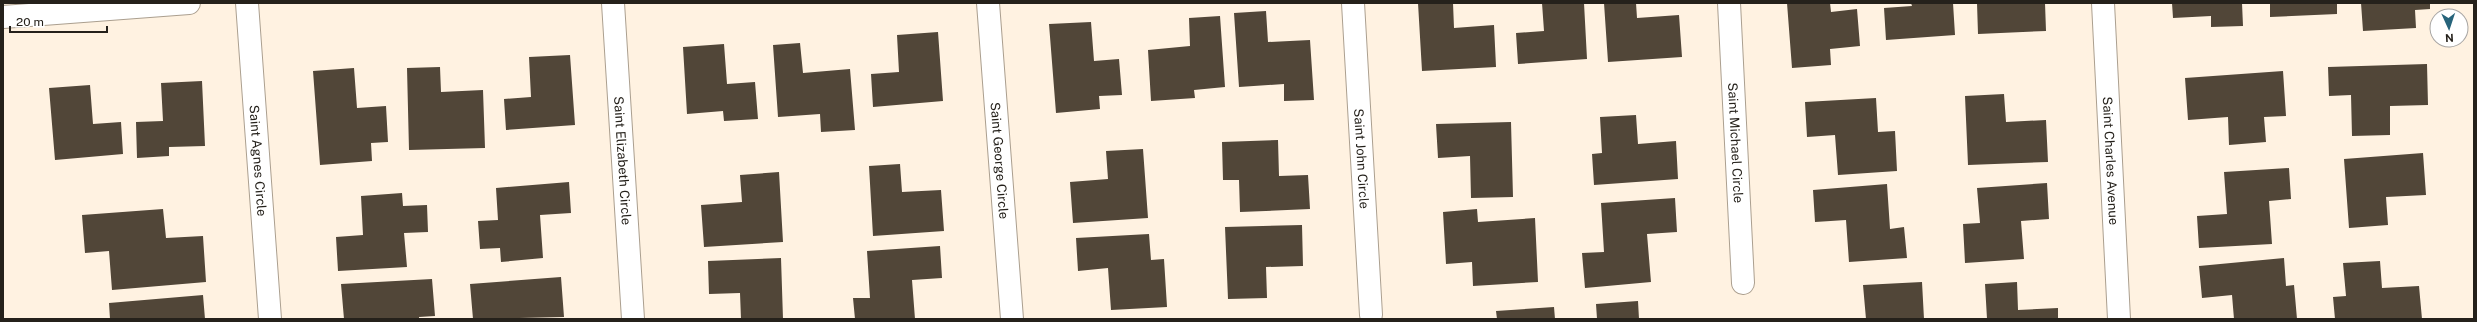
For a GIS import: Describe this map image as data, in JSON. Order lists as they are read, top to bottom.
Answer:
{
  "streets": {
    "street": [
      "Saint Michael Circle",
      "Saint John Circle",
      "Saint Agnes Circle",
      "Saint Elizabeth Circle",
      "Saint George Circle",
      "Saint Charles Avenue"
    ]
  },
  "scale_bar": "20 m",
  "north": "bottom"
}
